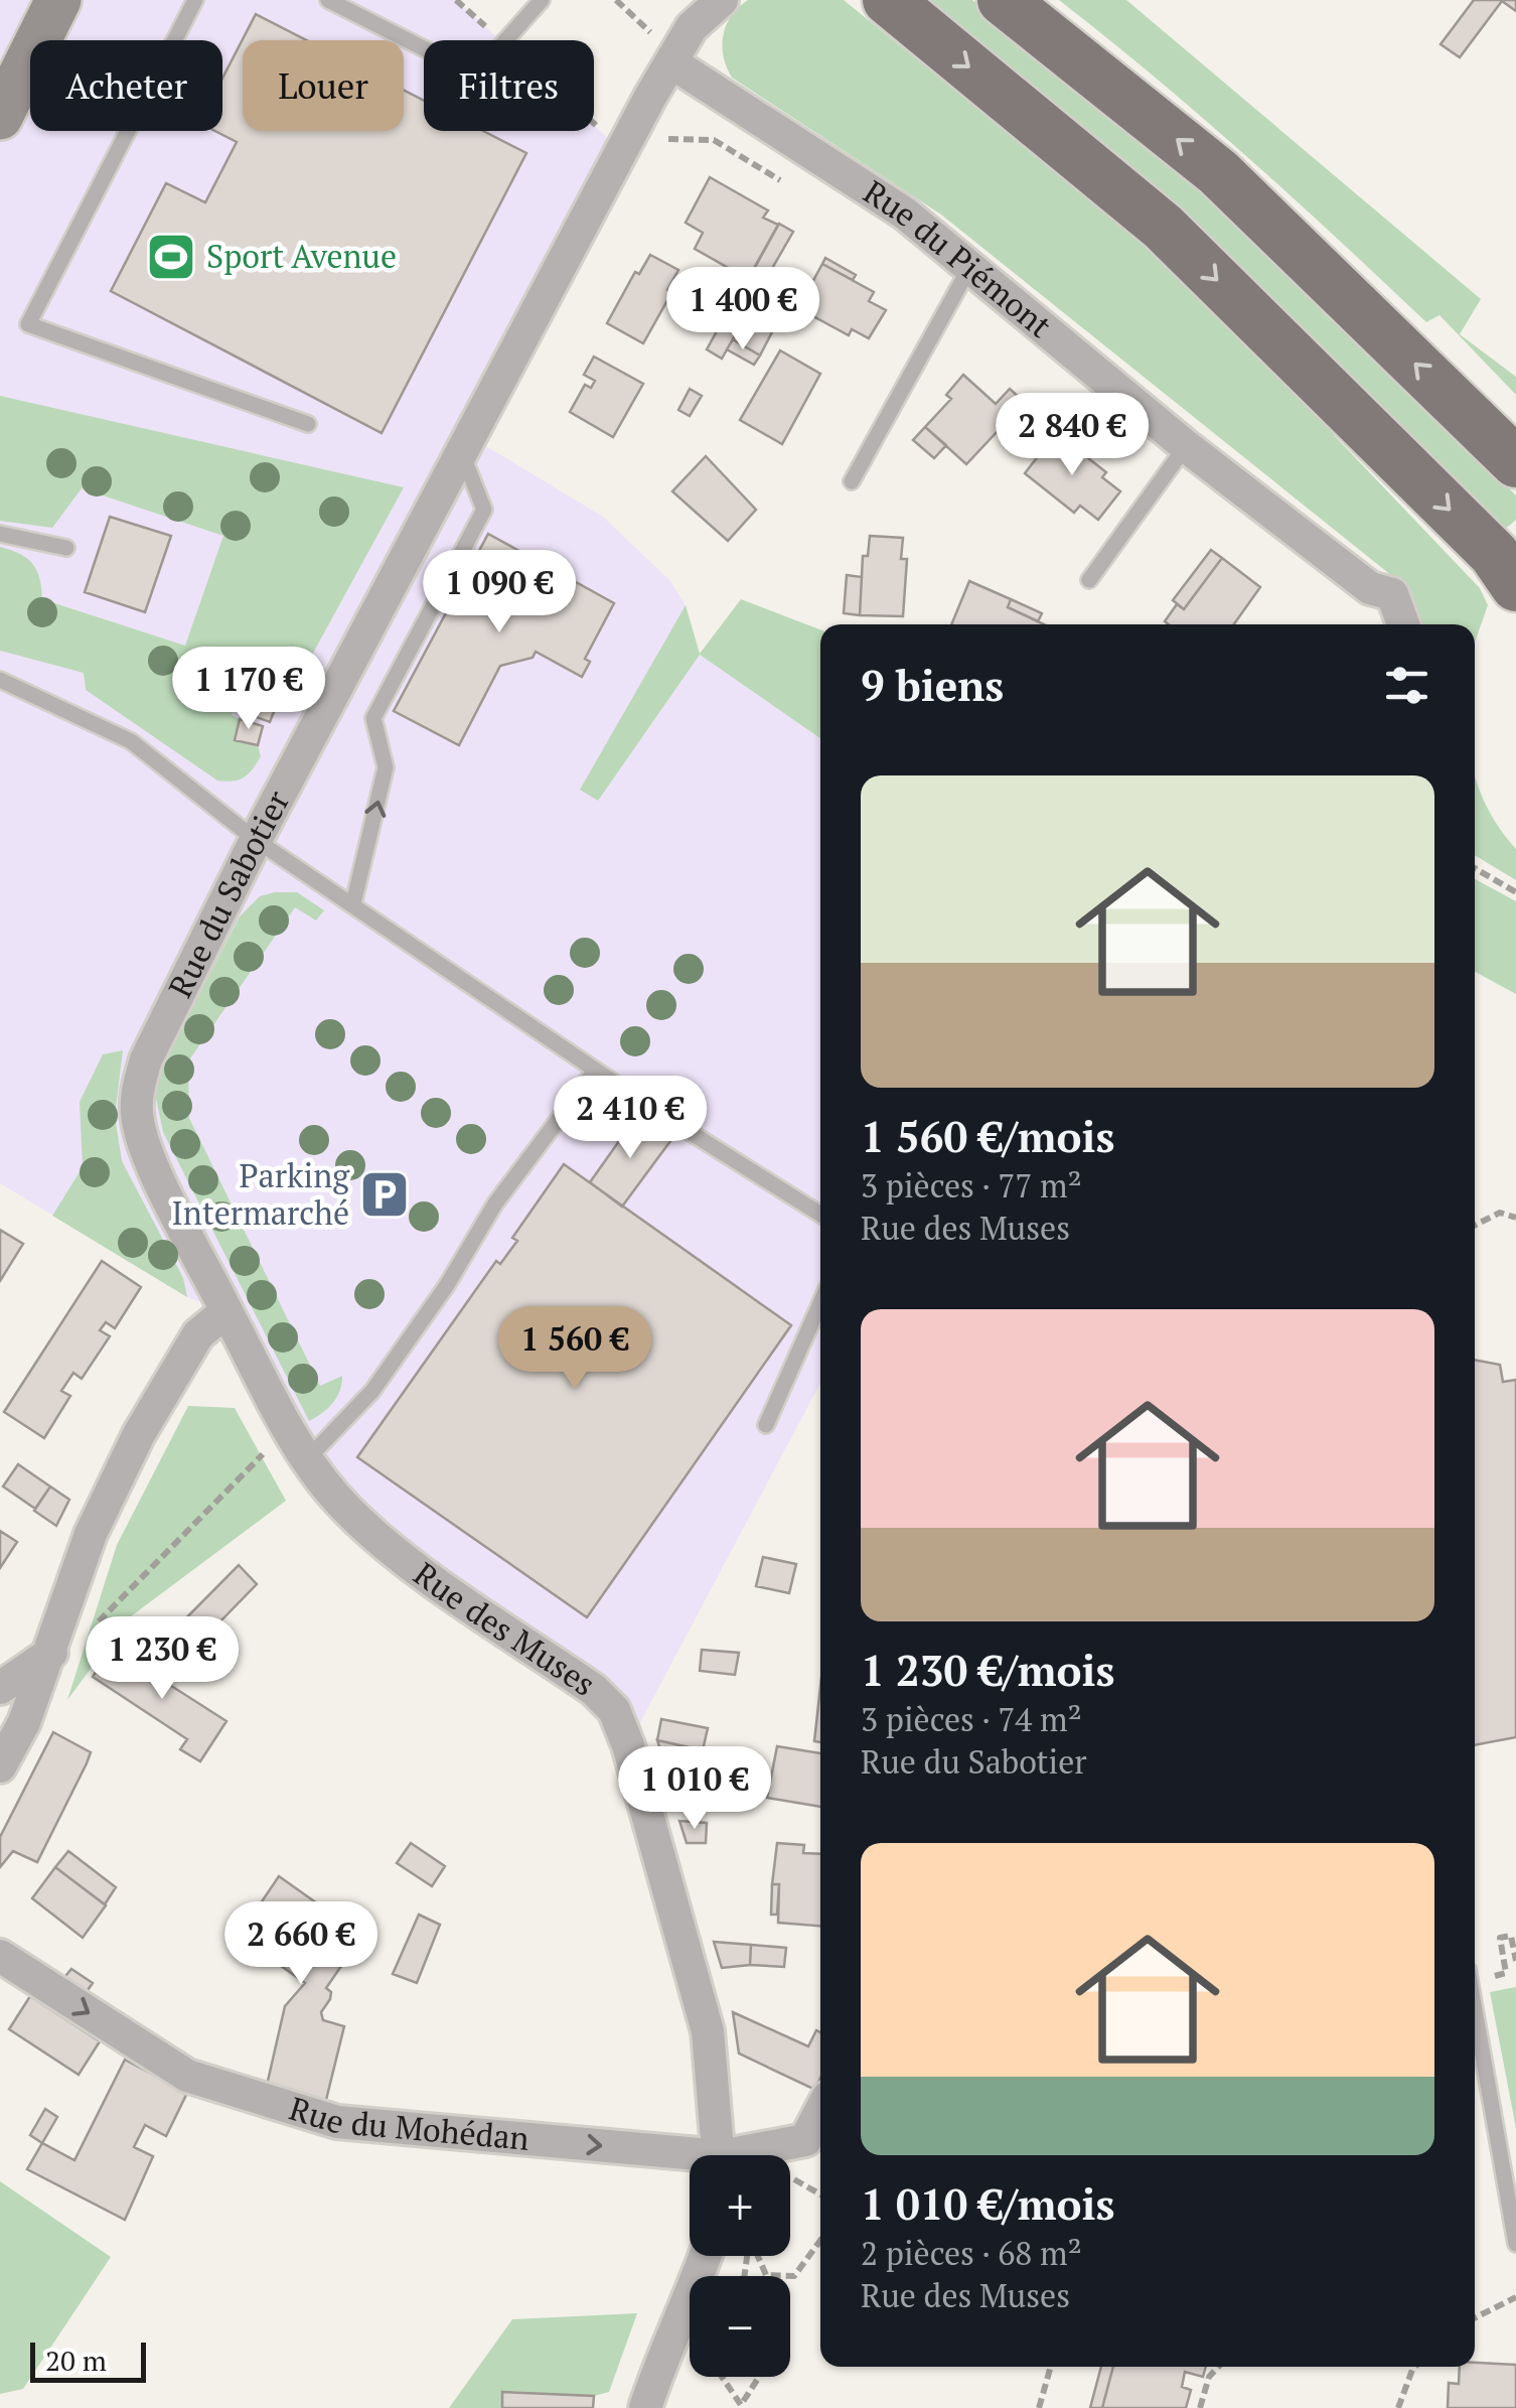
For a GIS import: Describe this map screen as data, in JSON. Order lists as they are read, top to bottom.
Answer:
{
  "streets": {
    "street": [
      "Rue du Piémont",
      "Rue du Sabotier",
      "Rue des Muses",
      "Rue du Mohédan"
    ]
  },
  "crossings": [
    ["Rue du Piémont", "Rue du Sabotier"],
    ["Rue du Sabotier", "Rue des Muses"]
  ],
  "one_way": ["Rue du Mohédan"],
  "places": {
    "sports": ["Sport Avenue"],
    "parking": ["Parking Intermarché"]
  },
  "scale_bar": "20 m",
  "page": {
    "chip": ["Acheter", "Louer", "Filtres"],
    "price": [
      "1 400 €",
      "2 840 €",
      "1 090 €",
      "1 170 €",
      "2 410 €",
      "1 560 €",
      "1 230 €",
      "1 010 €",
      "2 660 €"
    ],
    "heading": "9 biens",
    "list": [
      {
        "name": "1 560 €/mois",
        "note": "3 pièces · 77 m² · Rue des Muses"
      },
      {
        "name": "1 230 €/mois",
        "note": "3 pièces · 74 m² · Rue du Sabotier"
      },
      {
        "name": "1 010 €/mois",
        "note": "2 pièces · 68 m² · Rue des Muses"
      }
    ],
    "map_buttons": ["+", "−"],
    "scale": "20 m"
  }
}
